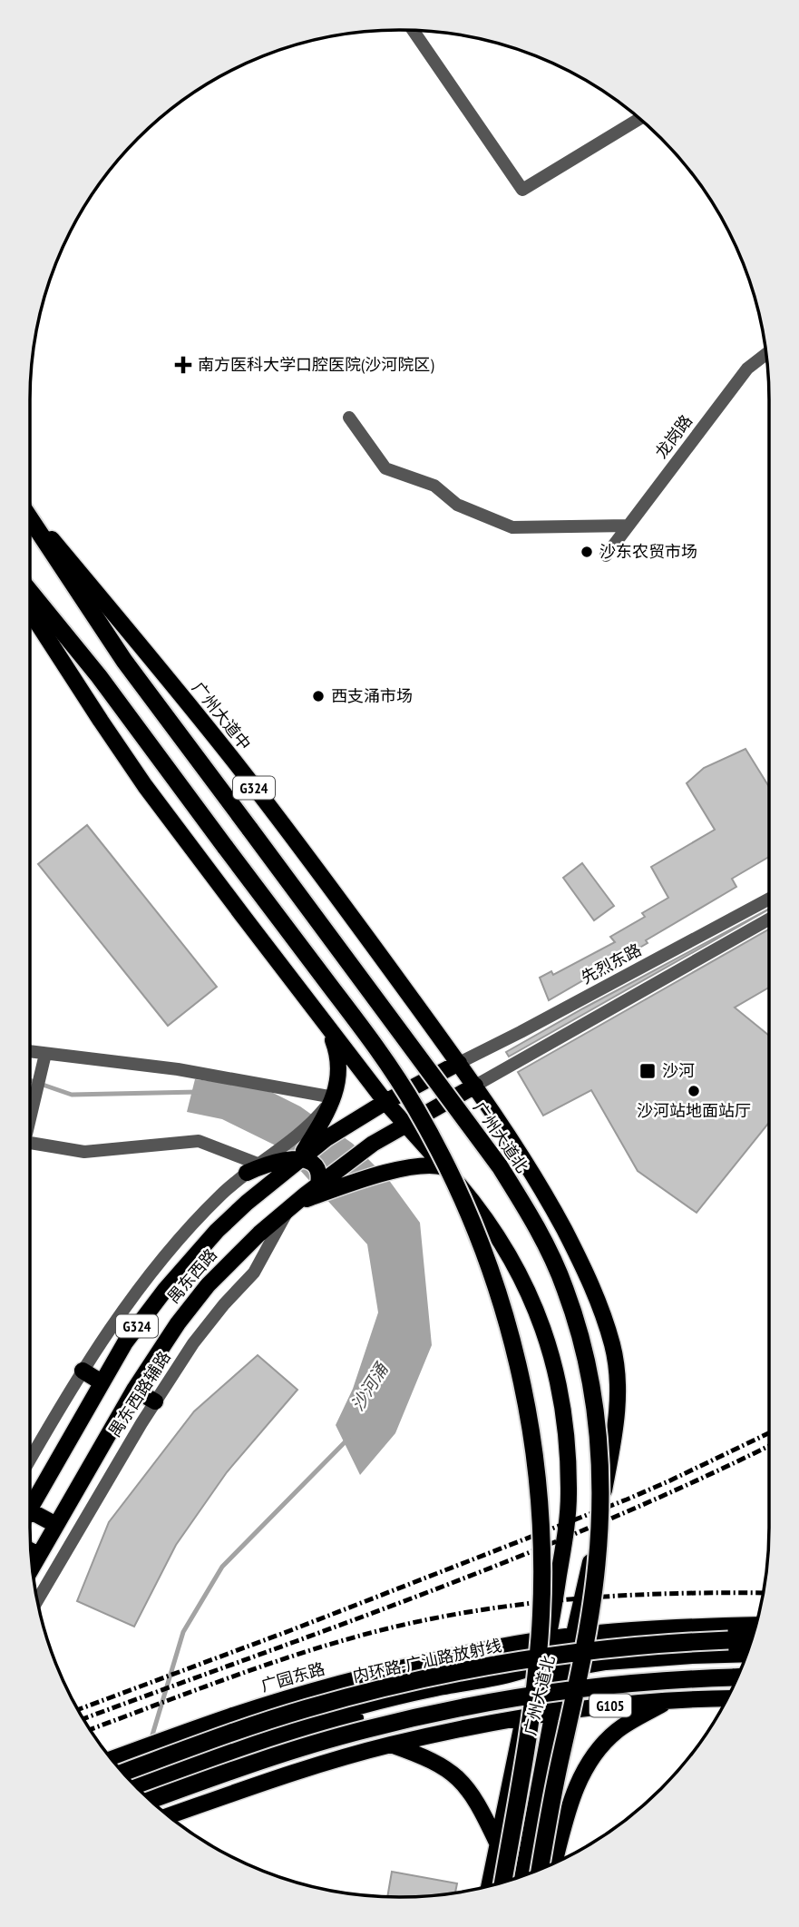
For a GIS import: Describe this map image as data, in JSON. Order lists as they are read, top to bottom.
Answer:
{
  "streets": {
    "highway": ["广州大道中", "广州大道北", "内环路-广汕路放射线"],
    "main road": [
      "G324",
      "禺东西路",
      "广园东路",
      "G105"
    ],
    "street": ["龙岗路", "先烈东路", "禺东西路辅路"]
  },
  "crossings": [
    ["广州大道中", "先烈东路"],
    ["广州大道中", "广州大道北"],
    ["广州大道中", "禺东西路"],
    ["先烈东路", "禺东西路"],
    ["广州大道北", "禺东西路"],
    ["广州大道北", "广园东路"],
    ["广州大道北", "G105"],
    ["禺东西路", "禺东西路辅路"]
  ],
  "water": ["沙河涌"],
  "places": {
    "health": ["南方医科大学口腔医院(沙河院区)"],
    "other": ["沙东农贸市场", "西支涌市场", "沙河站地面站厅"],
    "transit": ["沙河"]
  }
}
